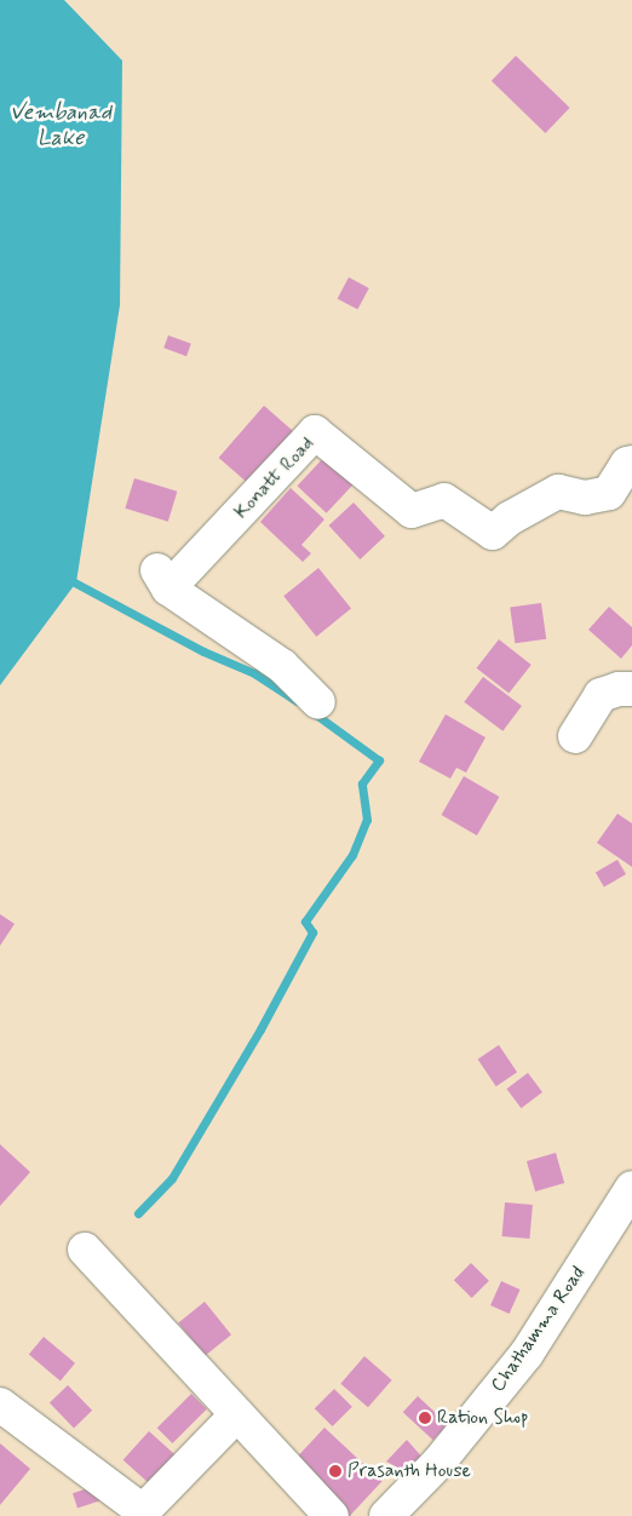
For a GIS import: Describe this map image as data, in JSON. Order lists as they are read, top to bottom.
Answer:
{
  "streets": {
    "street": ["Konatt Road", "Chathamma Road"]
  },
  "water": ["Vembanad Lake"],
  "places": ["Ration Shop", "Prasanth House"]
}
